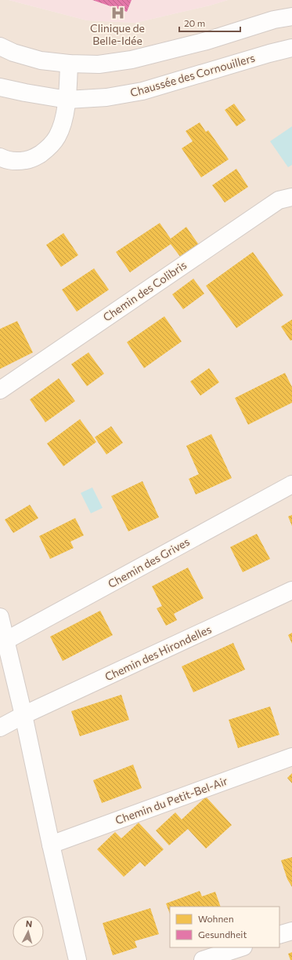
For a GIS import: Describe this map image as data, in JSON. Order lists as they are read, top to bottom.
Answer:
{
  "streets": {
    "street": [
      "Chaussée des Cornouillers",
      "Chemin des Colibris",
      "Chemin des Grives",
      "Chemin des Hirondelles",
      "Chemin du Petit-Bel-Air"
    ]
  },
  "places": {
    "hospital": ["Clinique de Belle-Idée"]
  },
  "legend": ["Wohnen", "Gesundheit"],
  "scale_bar": "20 m",
  "north": "top"
}
